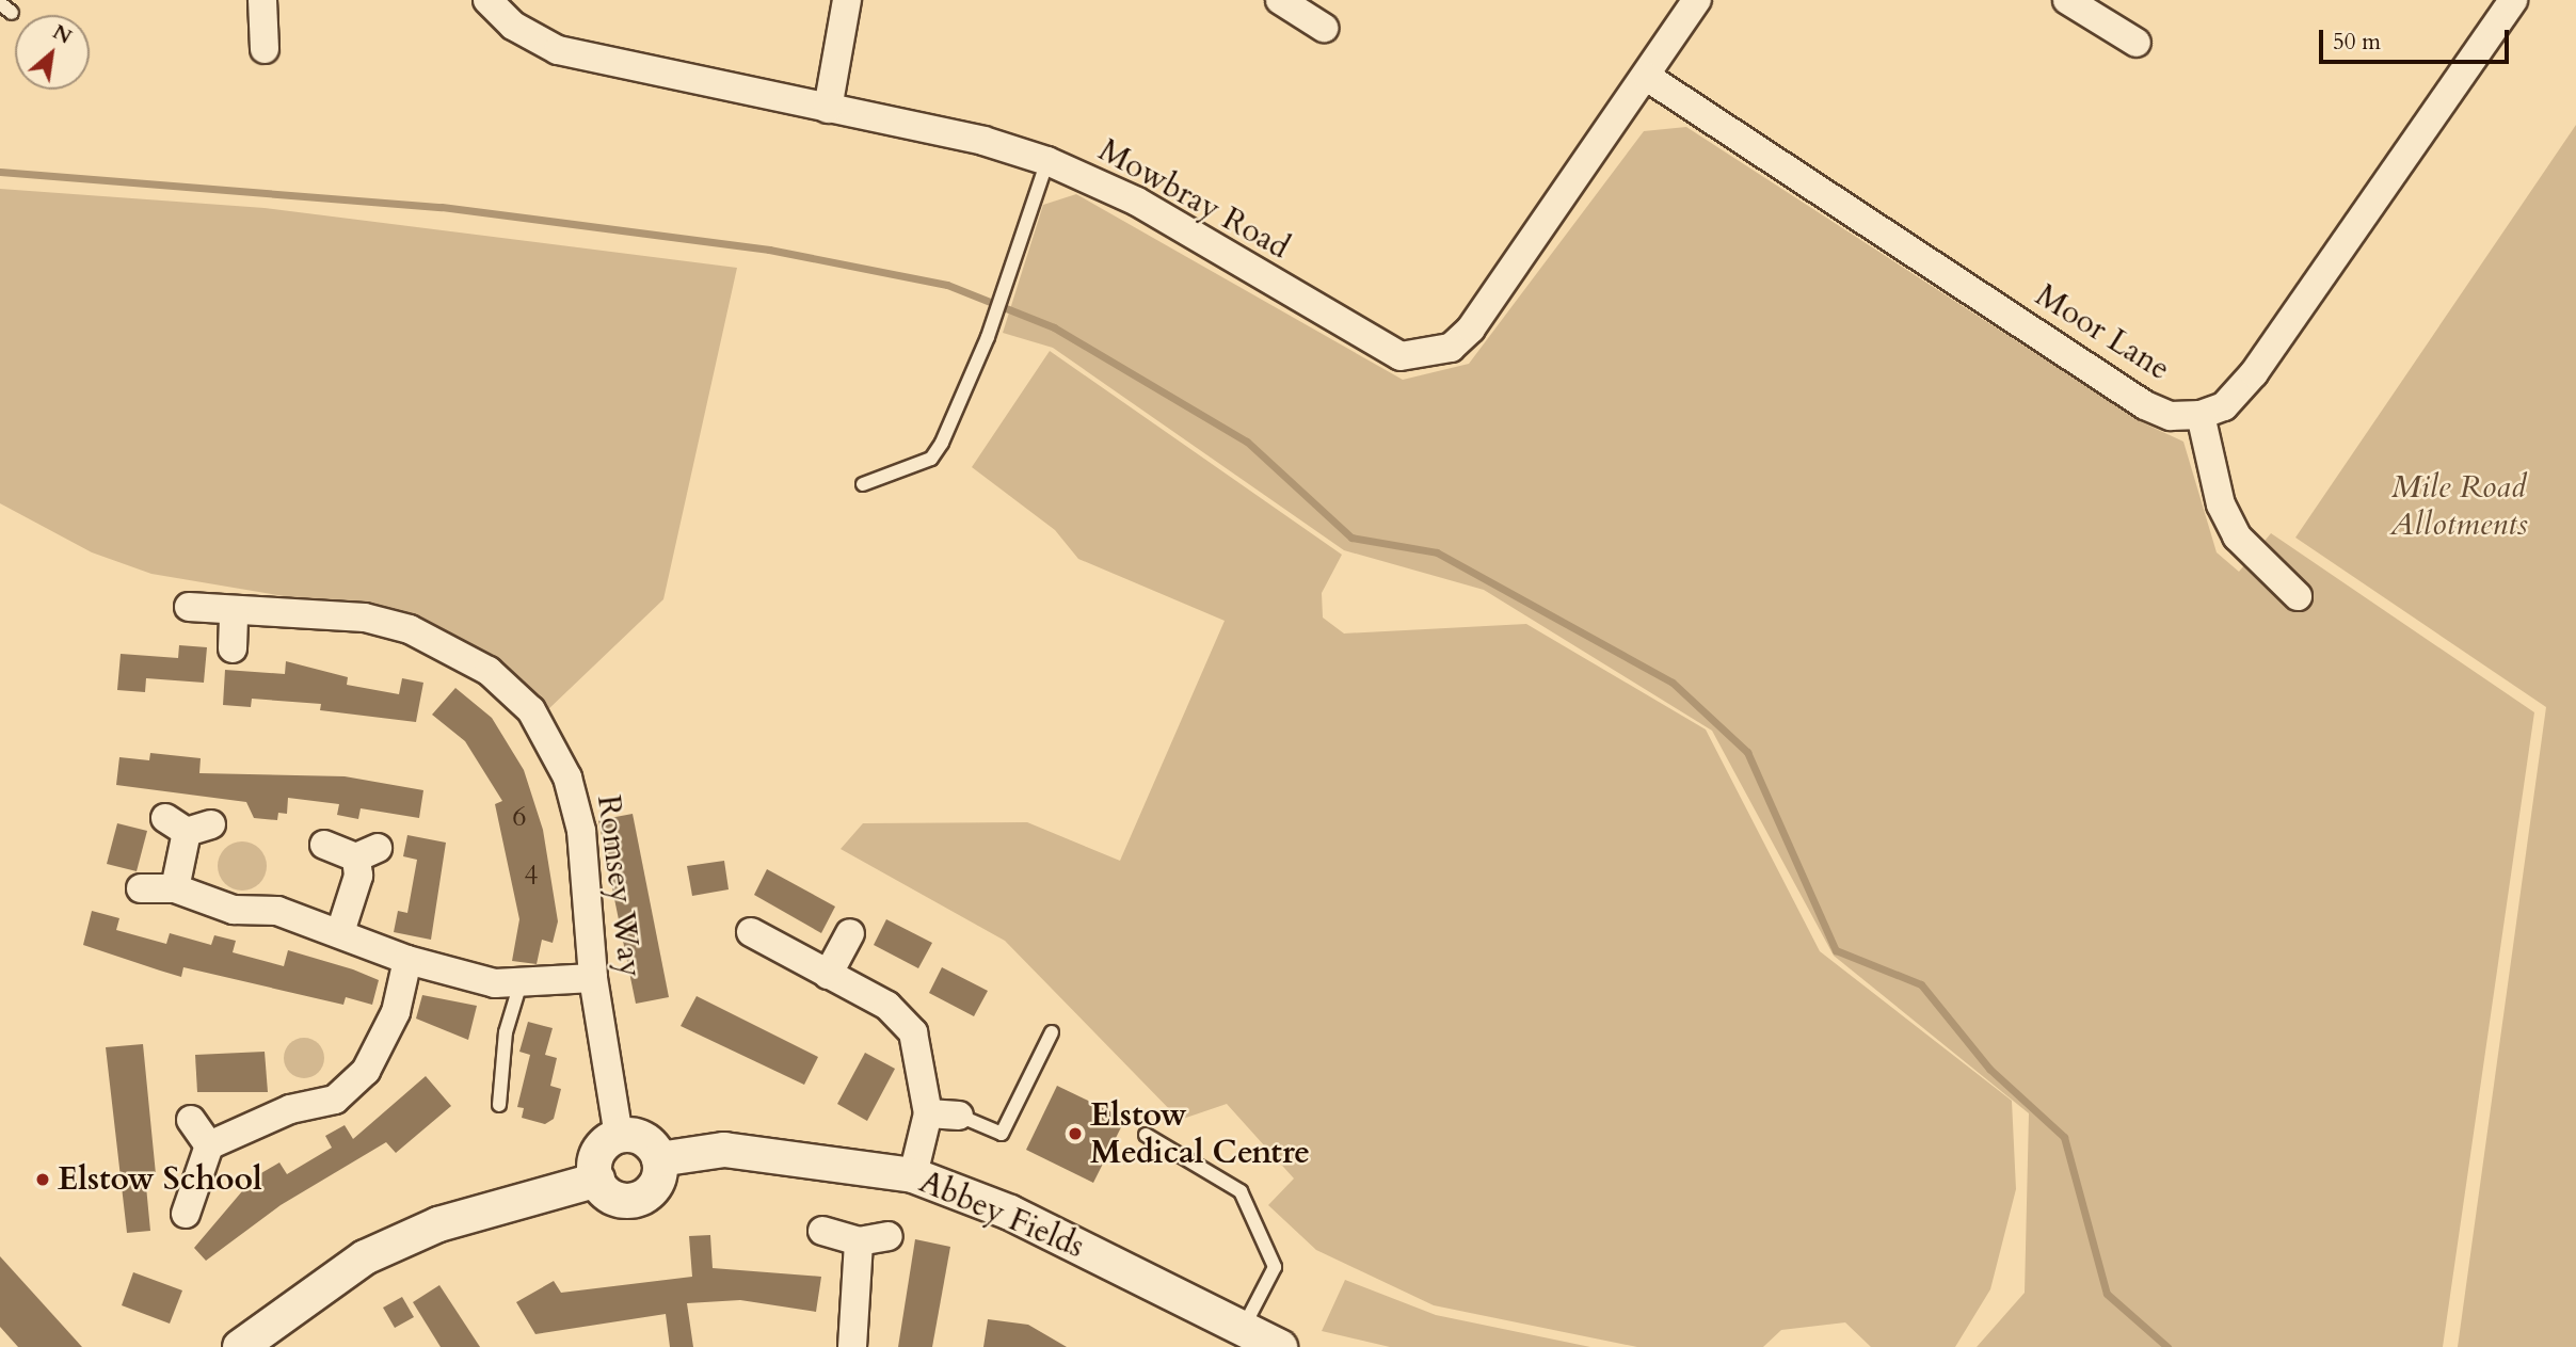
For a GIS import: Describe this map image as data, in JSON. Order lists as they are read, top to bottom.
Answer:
{
  "streets": {
    "street": [
      "Mowbray Road",
      "Moor Lane",
      "Romsey Way",
      "Abbey Fields"
    ]
  },
  "crossings": [
    ["Mowbray Road", "Moor Lane"],
    ["Romsey Way", "Abbey Fields"]
  ],
  "parks": ["Mile Road Allotments"],
  "places": ["Elstow Medical Centre", "Elstow School"],
  "house_numbers": ["6", "4"],
  "scale_bar": "50 m",
  "north": "top right"
}
